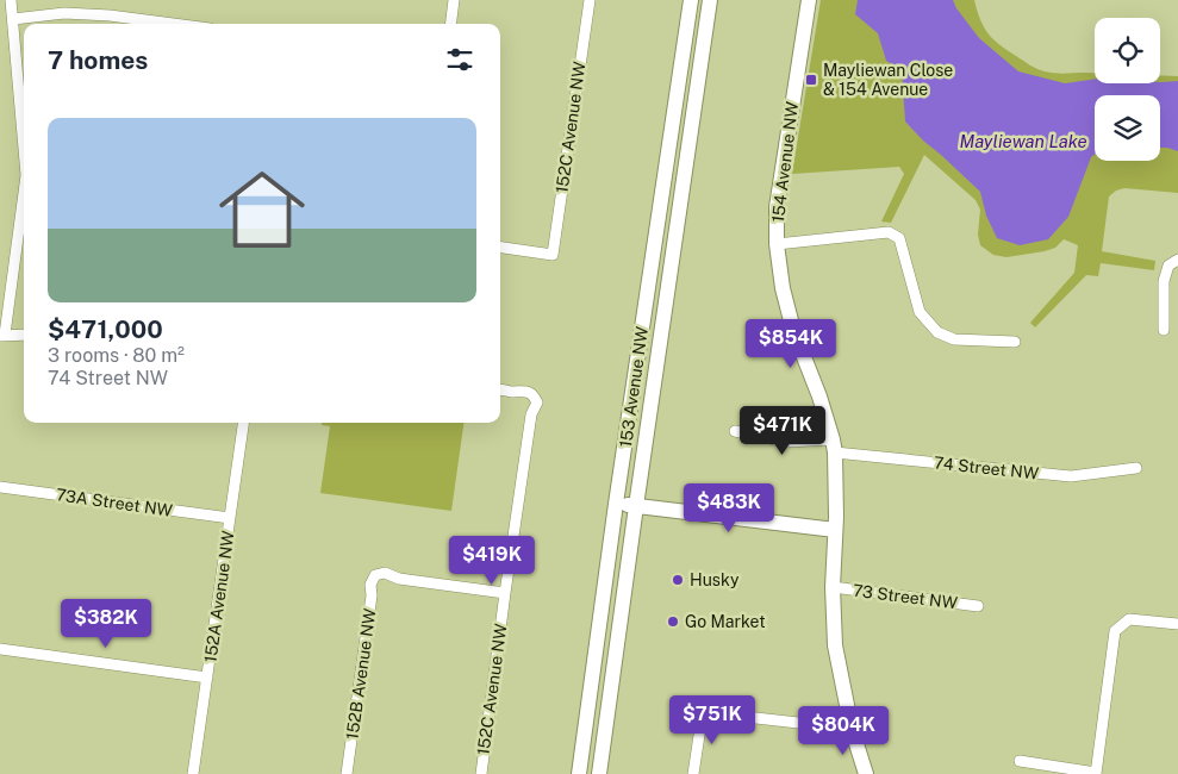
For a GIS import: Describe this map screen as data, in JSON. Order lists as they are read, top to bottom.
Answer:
{
  "streets": {
    "main road": ["154 Avenue NW", "153 Avenue NW"],
    "street": [
      "152C Avenue NW",
      "74 Street NW",
      "73A Street NW",
      "152A Avenue NW",
      "73 Street NW",
      "152B Avenue NW"
    ]
  },
  "crossings": [
    ["152C Avenue NW", "152B Avenue NW"],
    ["154 Avenue NW", "74 Street NW"],
    ["154 Avenue NW", "73 Street NW"],
    ["73A Street NW", "152A Avenue NW"]
  ],
  "water": ["Mayliewan Lake"],
  "places": {
    "transit": ["Mayliewan Close & 154 Avenue"],
    "other": ["Husky", "Go Market"]
  },
  "page": {
    "heading": "7 homes",
    "list": [
      {
        "name": "$471,000",
        "note": "3 rooms · 80 m² · 74 Street NW"
      }
    ],
    "price": [
      "$854K",
      "$471K",
      "$483K",
      "$419K",
      "$382K",
      "$751K",
      "$804K"
    ]
  }
}
